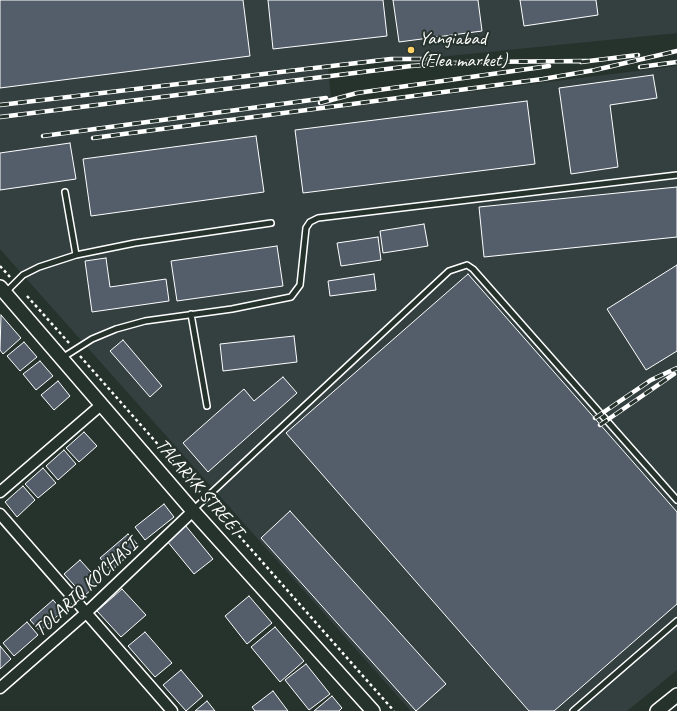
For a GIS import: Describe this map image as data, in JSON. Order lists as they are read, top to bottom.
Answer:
{
  "streets": {
    "street": ["TALARYK STREET", "TOLARIQ KO'CHASI"]
  },
  "crossings": [
    ["TALARYK STREET", "TOLARIQ KO'CHASI"]
  ],
  "places": ["Yangiabad (Flea market)"]
}
